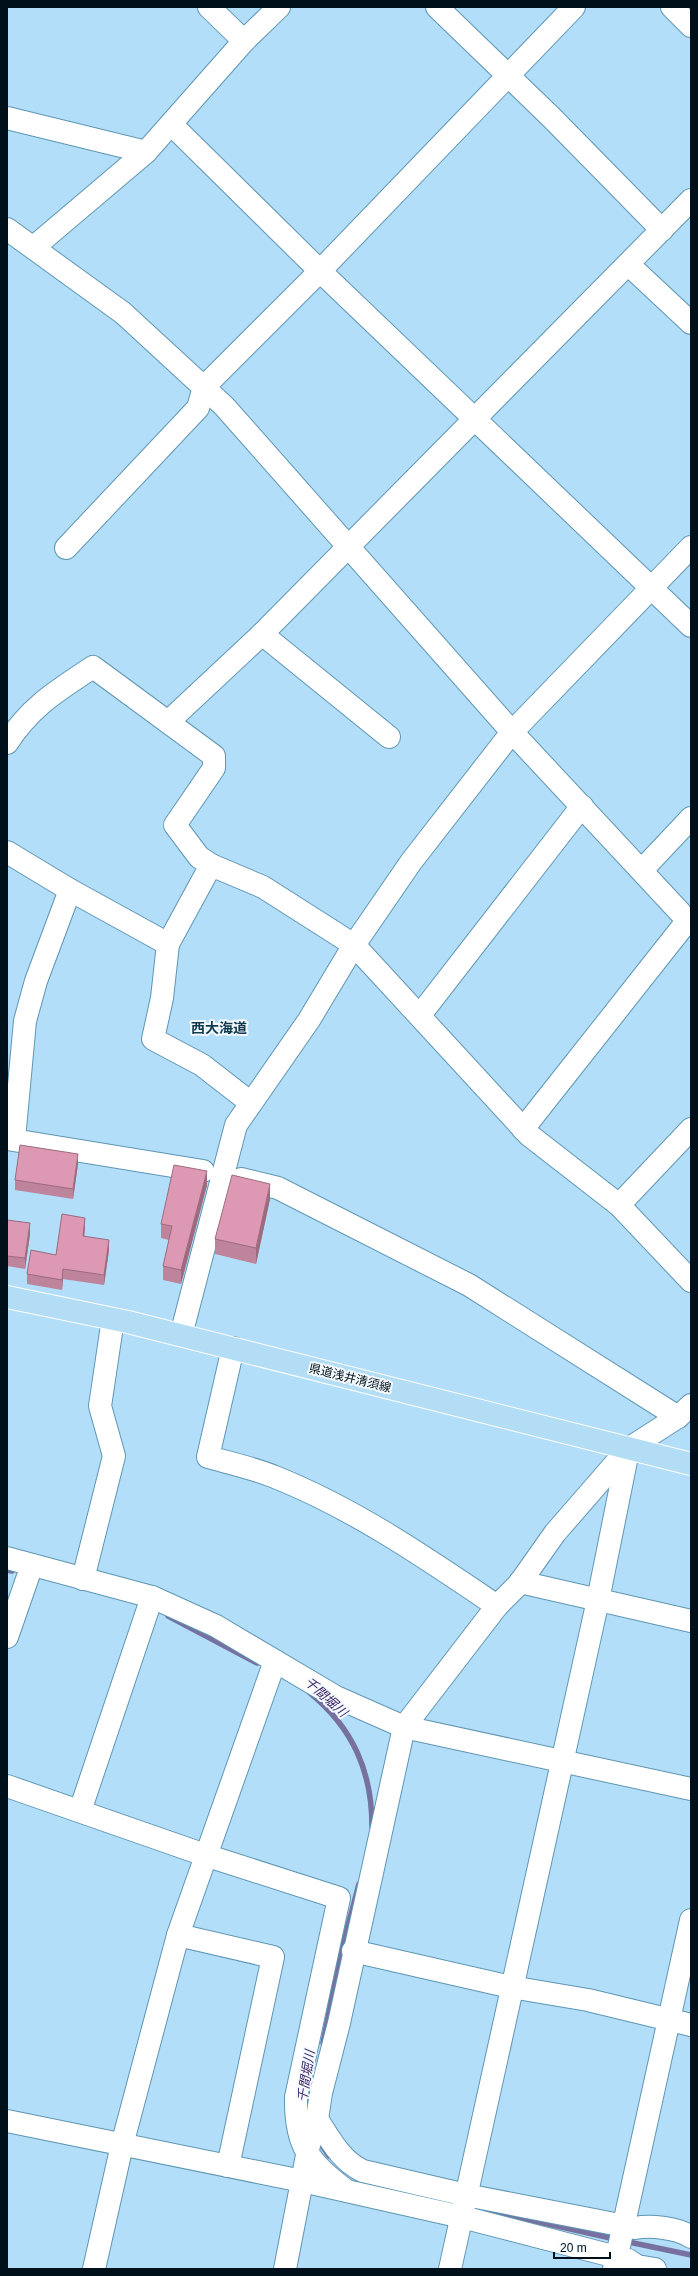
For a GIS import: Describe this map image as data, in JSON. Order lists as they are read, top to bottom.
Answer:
{
  "streets": {
    "main road": ["県道浅井清須線"]
  },
  "districts": ["西大海道"],
  "water": ["千間堀川"],
  "scale_bar": "20 m"
}
